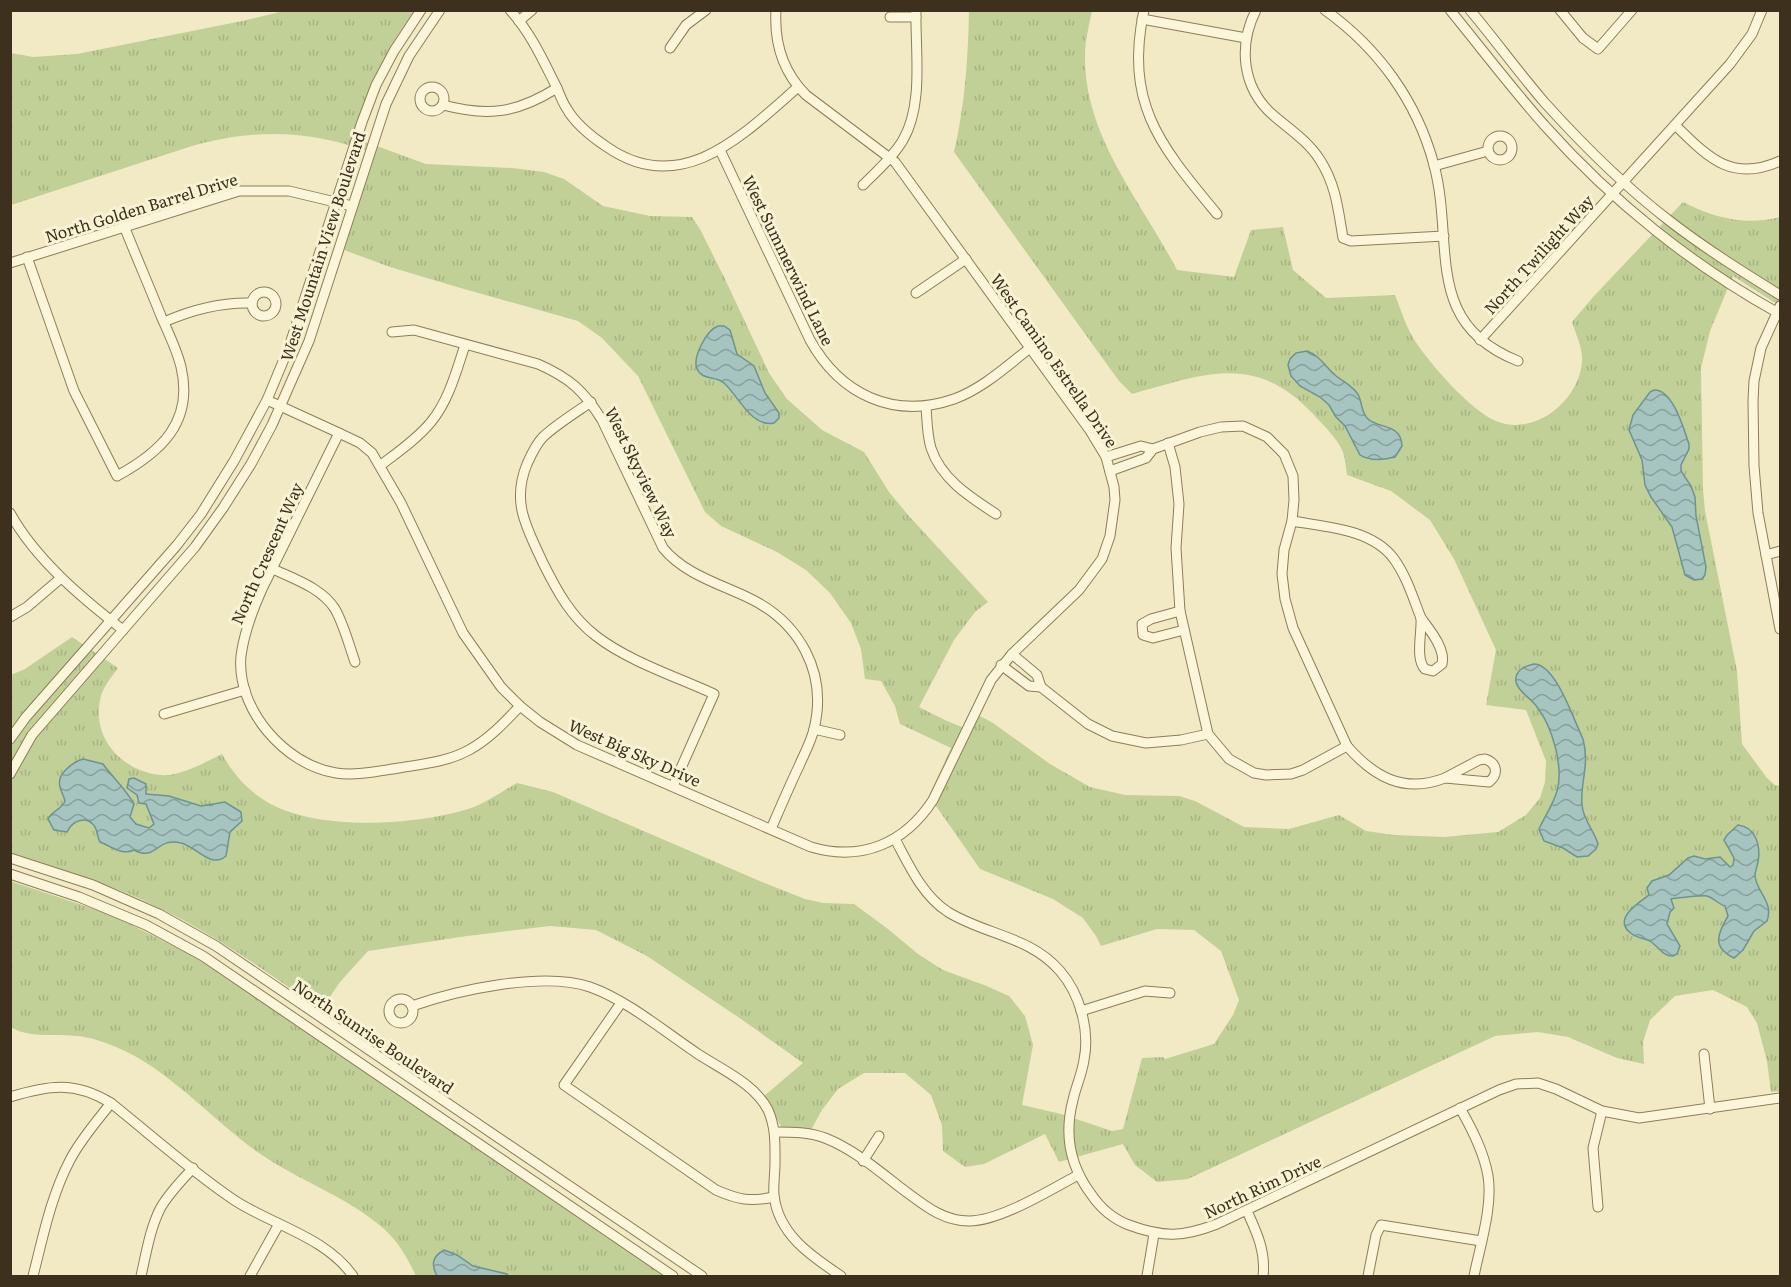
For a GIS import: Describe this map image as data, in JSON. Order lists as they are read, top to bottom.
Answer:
{
  "streets": {
    "street": [
      "North Golden Barrel Drive",
      "West Mountain View Boulevard",
      "North Twilight Way",
      "West Summerwind Lane",
      "West Camino Estrella Drive",
      "West Skyview Way",
      "North Crescent Way",
      "West Big Sky Drive",
      "North Sunrise Boulevard",
      "North Rim Drive"
    ]
  },
  "crossings": [
    ["North Golden Barrel Drive", "West Mountain View Boulevard"],
    ["West Mountain View Boulevard", "West Big Sky Drive"],
    ["West Summerwind Lane", "West Camino Estrella Drive"],
    ["West Camino Estrella Drive", "West Big Sky Drive"],
    ["West Camino Estrella Drive", "North Rim Drive"],
    ["West Skyview Way", "West Big Sky Drive"],
    ["North Crescent Way", "West Big Sky Drive"],
    ["West Big Sky Drive", "North Rim Drive"]
  ]
}
